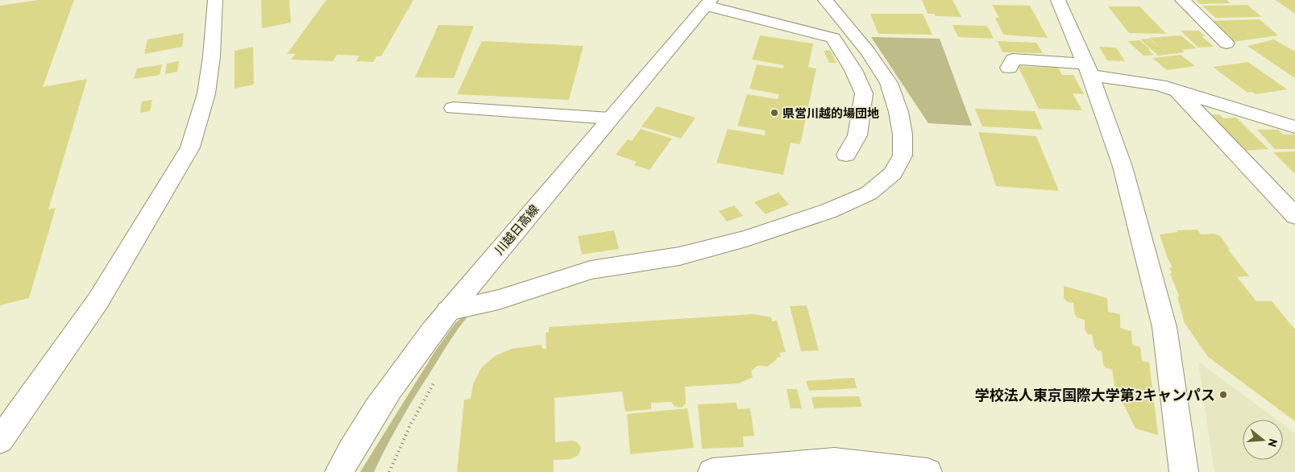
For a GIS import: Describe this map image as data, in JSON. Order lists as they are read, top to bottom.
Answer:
{
  "streets": {
    "street": ["川越日高線"]
  },
  "places": ["県営川越的場団地", "学校法人東京国際大学第2キャンパス"],
  "north": "right"
}
